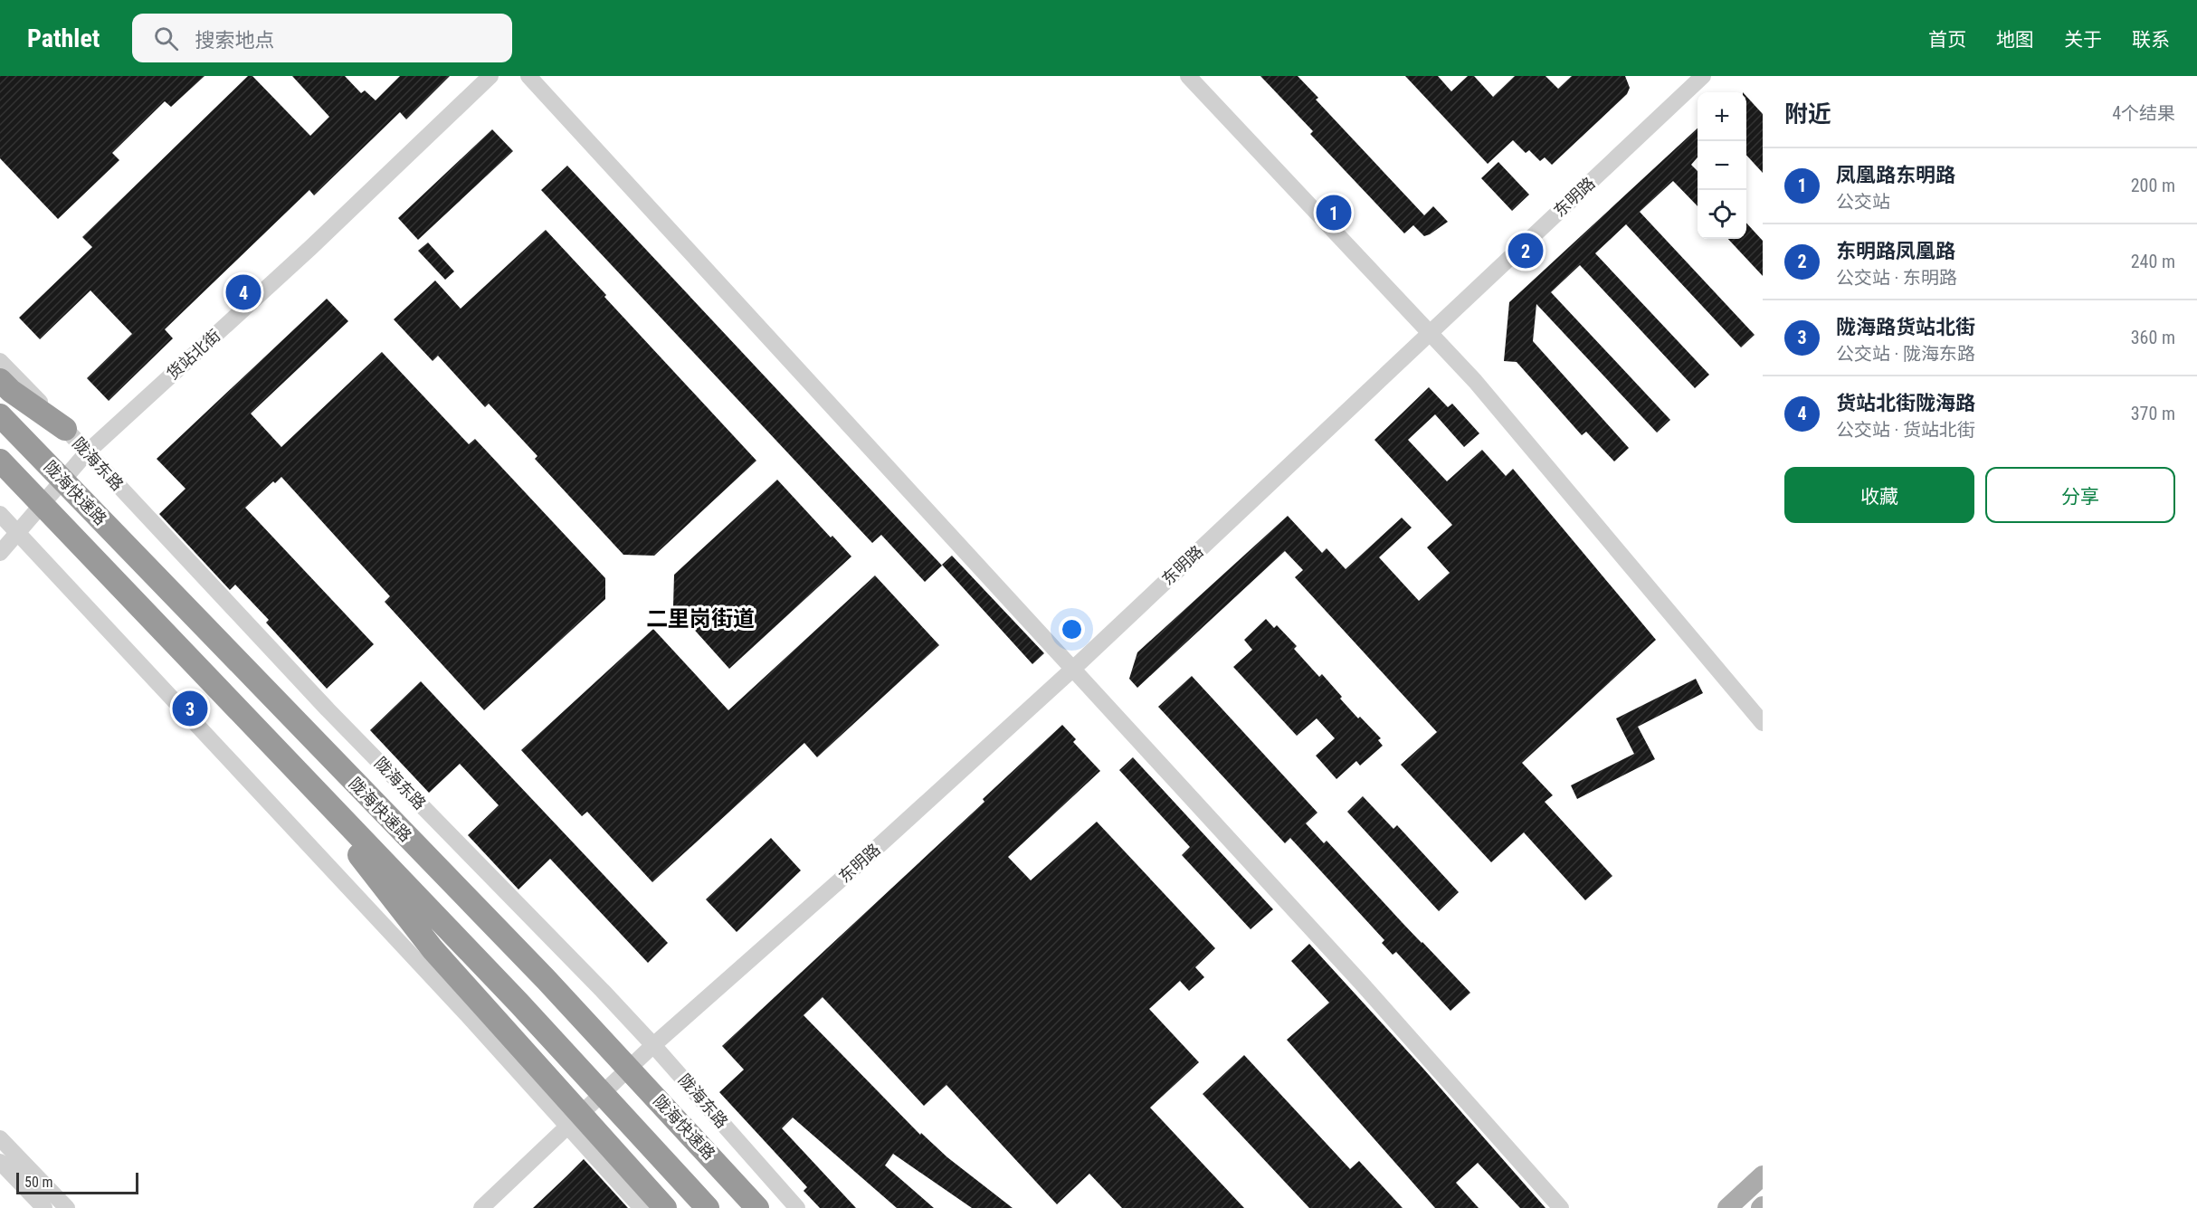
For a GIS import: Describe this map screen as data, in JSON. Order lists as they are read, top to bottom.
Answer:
{
  "streets": {
    "highway": ["陇海快速路"],
    "street": ["东明路", "货站北街", "陇海东路"]
  },
  "crossings": [
    ["东明路", "陇海东路"],
    ["货站北街", "陇海东路"]
  ],
  "districts": ["二里岗街道"],
  "scale_bar": "50 m",
  "page": {
    "header": "Pathlet",
    "search": "搜索地点",
    "nav": [
      "首页",
      "地图",
      "关于",
      "联系"
    ],
    "heading": ["附近", "4个结果"],
    "map_buttons": ["+", "−"],
    "list": [
      {
        "mark": "1",
        "name": "凤凰路东明路",
        "note": "公交站",
        "value": "200 m"
      },
      {
        "mark": "2",
        "name": "东明路凤凰路",
        "note": "公交站 · 东明路",
        "value": "240 m"
      },
      {
        "mark": "3",
        "name": "陇海路货站北街",
        "note": "公交站 · 陇海东路",
        "value": "360 m"
      },
      {
        "mark": "4",
        "name": "货站北街陇海路",
        "note": "公交站 · 货站北街",
        "value": "370 m"
      }
    ],
    "pins": [
      "1",
      "2",
      "4",
      "3"
    ],
    "buttons": ["收藏", "分享"],
    "scale": "50 m"
  }
}
